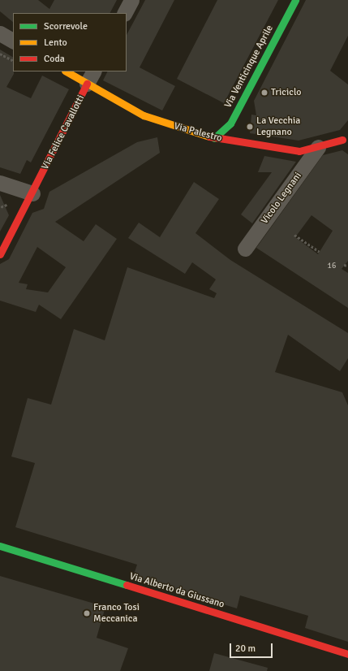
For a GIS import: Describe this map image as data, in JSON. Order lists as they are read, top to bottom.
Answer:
{
  "streets": {
    "street": [
      "Via Venticinque Aprile",
      "Via Felice Cavallotti",
      "Via Palestro",
      "Vicolo Legnani",
      "Via Alberto da Giussano"
    ]
  },
  "crossings": [
    ["Via Venticinque Aprile", "Via Palestro"],
    ["Via Felice Cavallotti", "Via Palestro"],
    ["Via Palestro", "Vicolo Legnani"]
  ],
  "places": ["Triciclo", "La Vecchia Legnano", "Franco Tosi Meccanica"],
  "house_numbers": ["16"],
  "legend": ["Scorrevole", "Lento", "Coda"],
  "scale_bar": "20 m"
}
